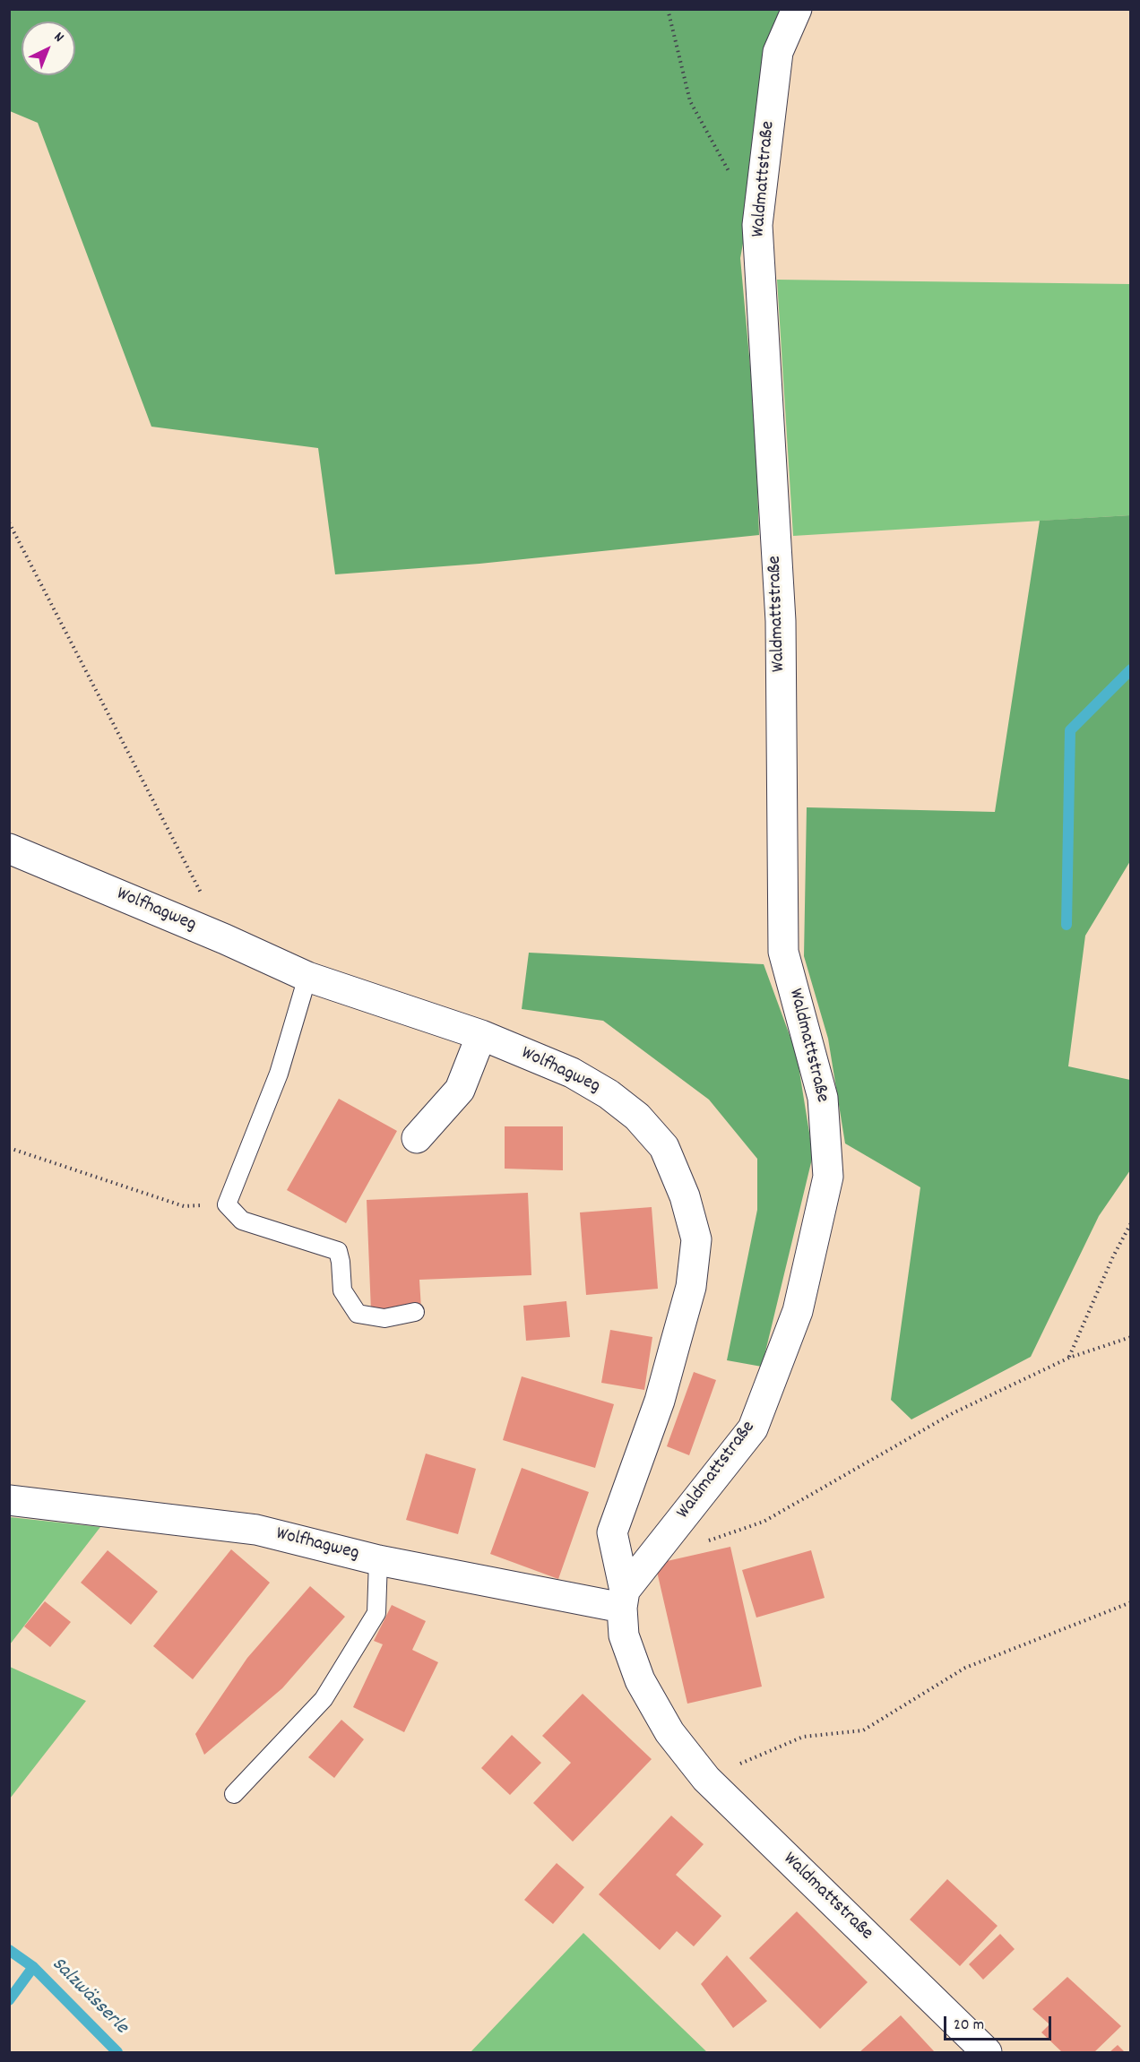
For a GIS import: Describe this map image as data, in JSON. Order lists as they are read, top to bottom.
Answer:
{
  "streets": {
    "street": ["Waldmattstraße", "Wolfhagweg"]
  },
  "crossings": [
    ["Waldmattstraße", "Wolfhagweg"]
  ],
  "water": ["Salzwässerle"],
  "scale_bar": "20 m",
  "north": "top right"
}
